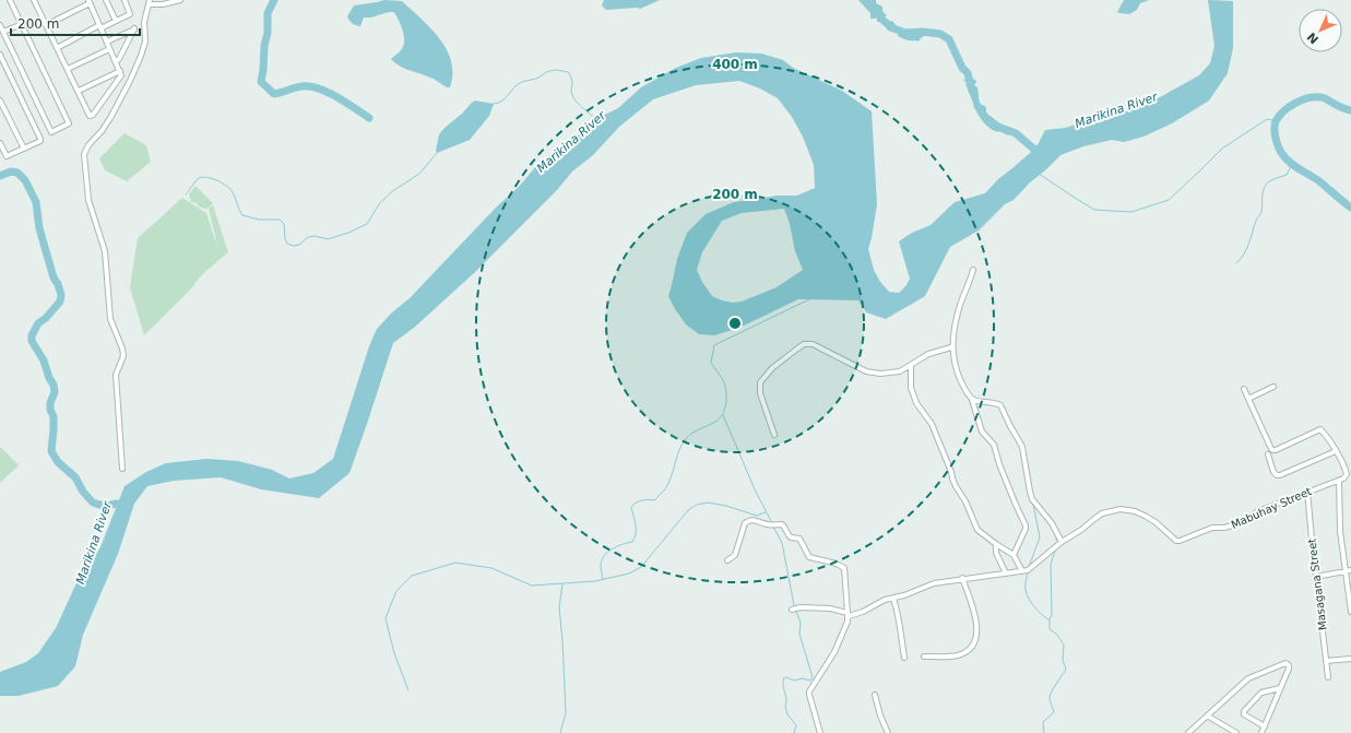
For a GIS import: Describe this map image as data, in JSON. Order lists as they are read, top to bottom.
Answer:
{
  "streets": {
    "street": ["Mabuhay Street", "Masagana Street"]
  },
  "crossings": [
    ["Mabuhay Street", "Masagana Street"]
  ],
  "water": ["Marikina River"],
  "scale_bar": "200 m",
  "north": "bottom left",
  "rings": ["400 m", "200 m"]
}
